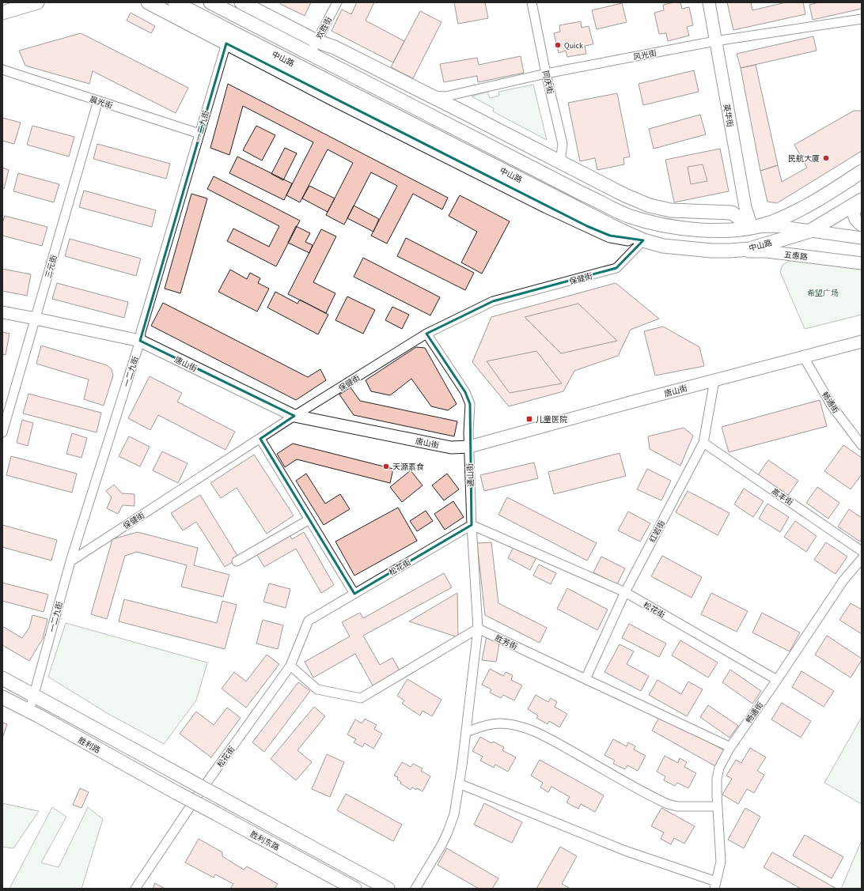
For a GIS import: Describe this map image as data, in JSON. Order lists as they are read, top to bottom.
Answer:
{
  "streets": {
    "main road": [
      "中山路",
      "英华街",
      "五惠路",
      "唐山街",
      "胜利路",
      "胜利东路"
    ],
    "street": [
      "欢胜街",
      "风光街",
      "同庆街",
      "晨光街",
      "一二九街",
      "三元街",
      "保健街",
      "畅通街",
      "通山街",
      "高丰街",
      "红岩街",
      "松花街",
      "胜芳街"
    ]
  },
  "crossings": [
    ["欢胜街", "中山路"],
    ["风光街", "同庆街"],
    ["风光街", "英华街"],
    ["中山路", "英华街"],
    ["中山路", "一二九街"],
    ["中山路", "五惠路"],
    ["中山路", "保健街"],
    ["晨光街", "一二九街"],
    ["晨光街", "三元街"],
    ["一二九街", "保健街"],
    ["一二九街", "唐山街"],
    ["一二九街", "胜利路"],
    ["三元街", "唐山街"],
    ["保健街", "唐山街"],
    ["保健街", "通山街"],
    ["唐山街", "畅通街"],
    ["唐山街", "通山街"],
    ["唐山街", "红岩街"],
    ["畅通街", "松花街"],
    ["畅通街", "胜芳街"],
    ["通山街", "松花街"],
    ["通山街", "胜芳街"],
    ["高丰街", "红岩街"],
    ["红岩街", "松花街"],
    ["红岩街", "胜芳街"],
    ["胜利路", "胜利东路"]
  ],
  "parks": ["希望广场"],
  "places": {
    "other": ["Quick", "民航大厦", "天源素食"],
    "transit": ["儿童医院"]
  }
}
